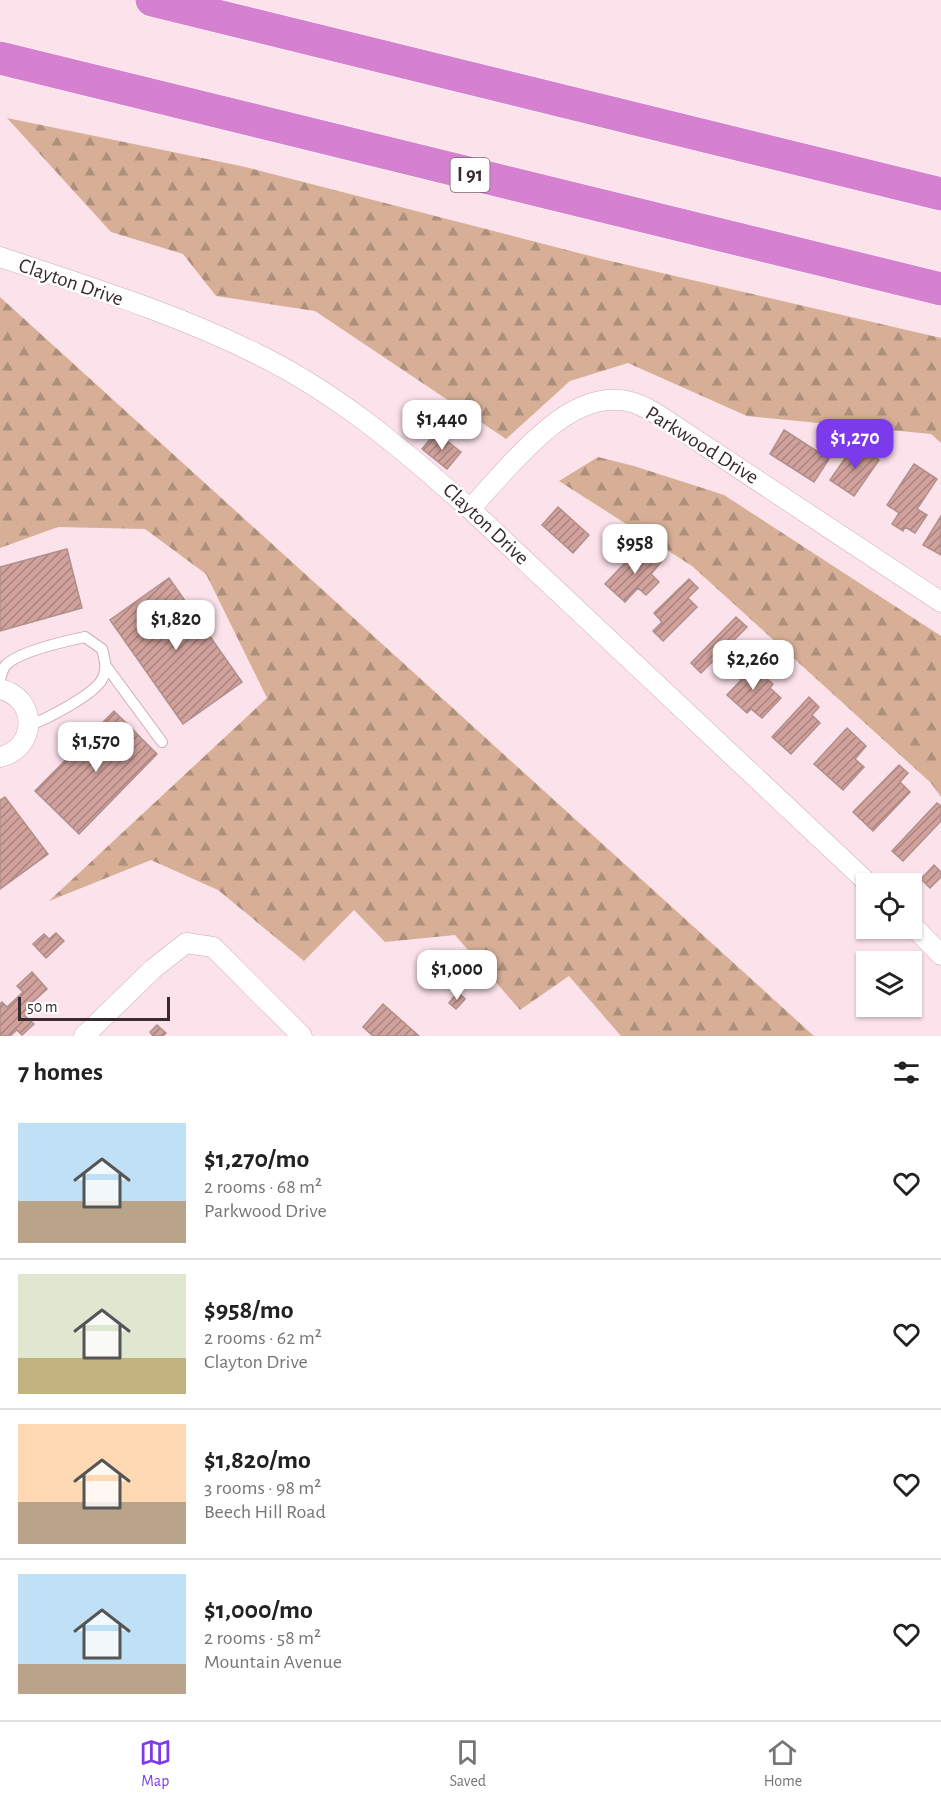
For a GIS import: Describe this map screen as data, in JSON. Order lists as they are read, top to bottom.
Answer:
{
  "streets": {
    "highway": ["I 91"],
    "street": ["Clayton Drive", "Parkwood Drive"]
  },
  "crossings": [
    ["Clayton Drive", "Parkwood Drive"]
  ],
  "scale_bar": "50 m",
  "page": {
    "price": [
      "$1,440",
      "$1,270",
      "$958",
      "$1,820",
      "$2,260",
      "$1,570",
      "$1,000"
    ],
    "scale": "50 m",
    "heading": "7 homes",
    "list": [
      {
        "name": "$1,270/mo",
        "note": "2 rooms · 68 m² · Parkwood Drive"
      },
      {
        "name": "$958/mo",
        "note": "2 rooms · 62 m² · Clayton Drive"
      },
      {
        "name": "$1,820/mo",
        "note": "3 rooms · 98 m² · Beech Hill Road"
      },
      {
        "name": "$1,000/mo",
        "note": "2 rooms · 58 m² · Mountain Avenue"
      }
    ],
    "tabs": ["Map", "Saved", "Home"]
  }
}
